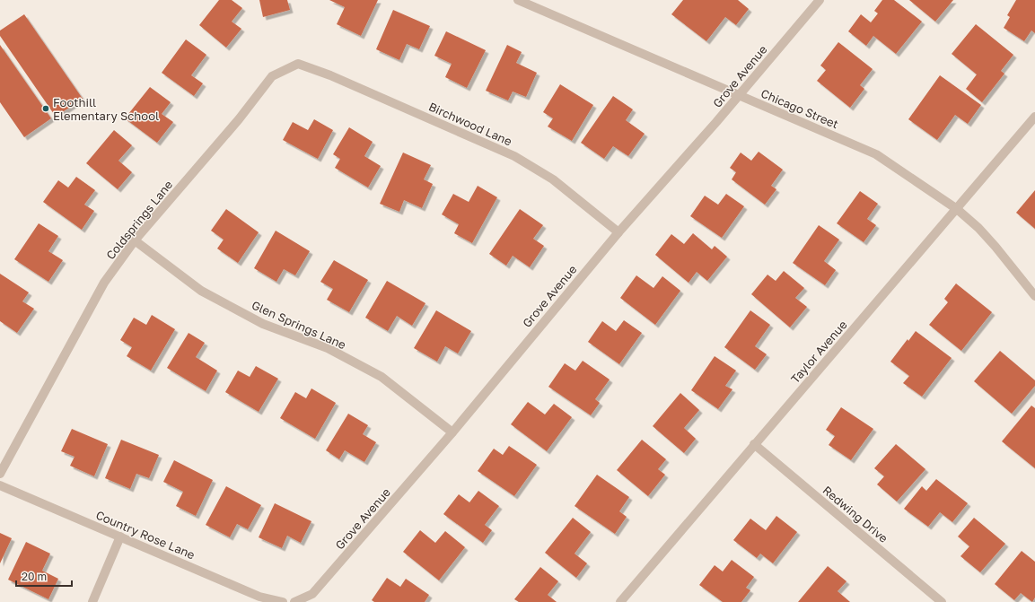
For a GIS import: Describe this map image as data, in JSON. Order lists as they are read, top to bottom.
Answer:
{
  "streets": {
    "street": [
      "Grove Avenue",
      "Chicago Street",
      "Birchwood Lane",
      "Coldsprings Lane",
      "Glen Springs Lane",
      "Taylor Avenue",
      "Redwing Drive",
      "Country Rose Lane"
    ]
  },
  "crossings": [
    ["Grove Avenue", "Chicago Street"],
    ["Grove Avenue", "Birchwood Lane"],
    ["Grove Avenue", "Glen Springs Lane"],
    ["Chicago Street", "Taylor Avenue"],
    ["Birchwood Lane", "Coldsprings Lane"],
    ["Coldsprings Lane", "Glen Springs Lane"],
    ["Taylor Avenue", "Redwing Drive"]
  ],
  "places": ["Foothill Elementary School"],
  "scale_bar": "20 m"
}
